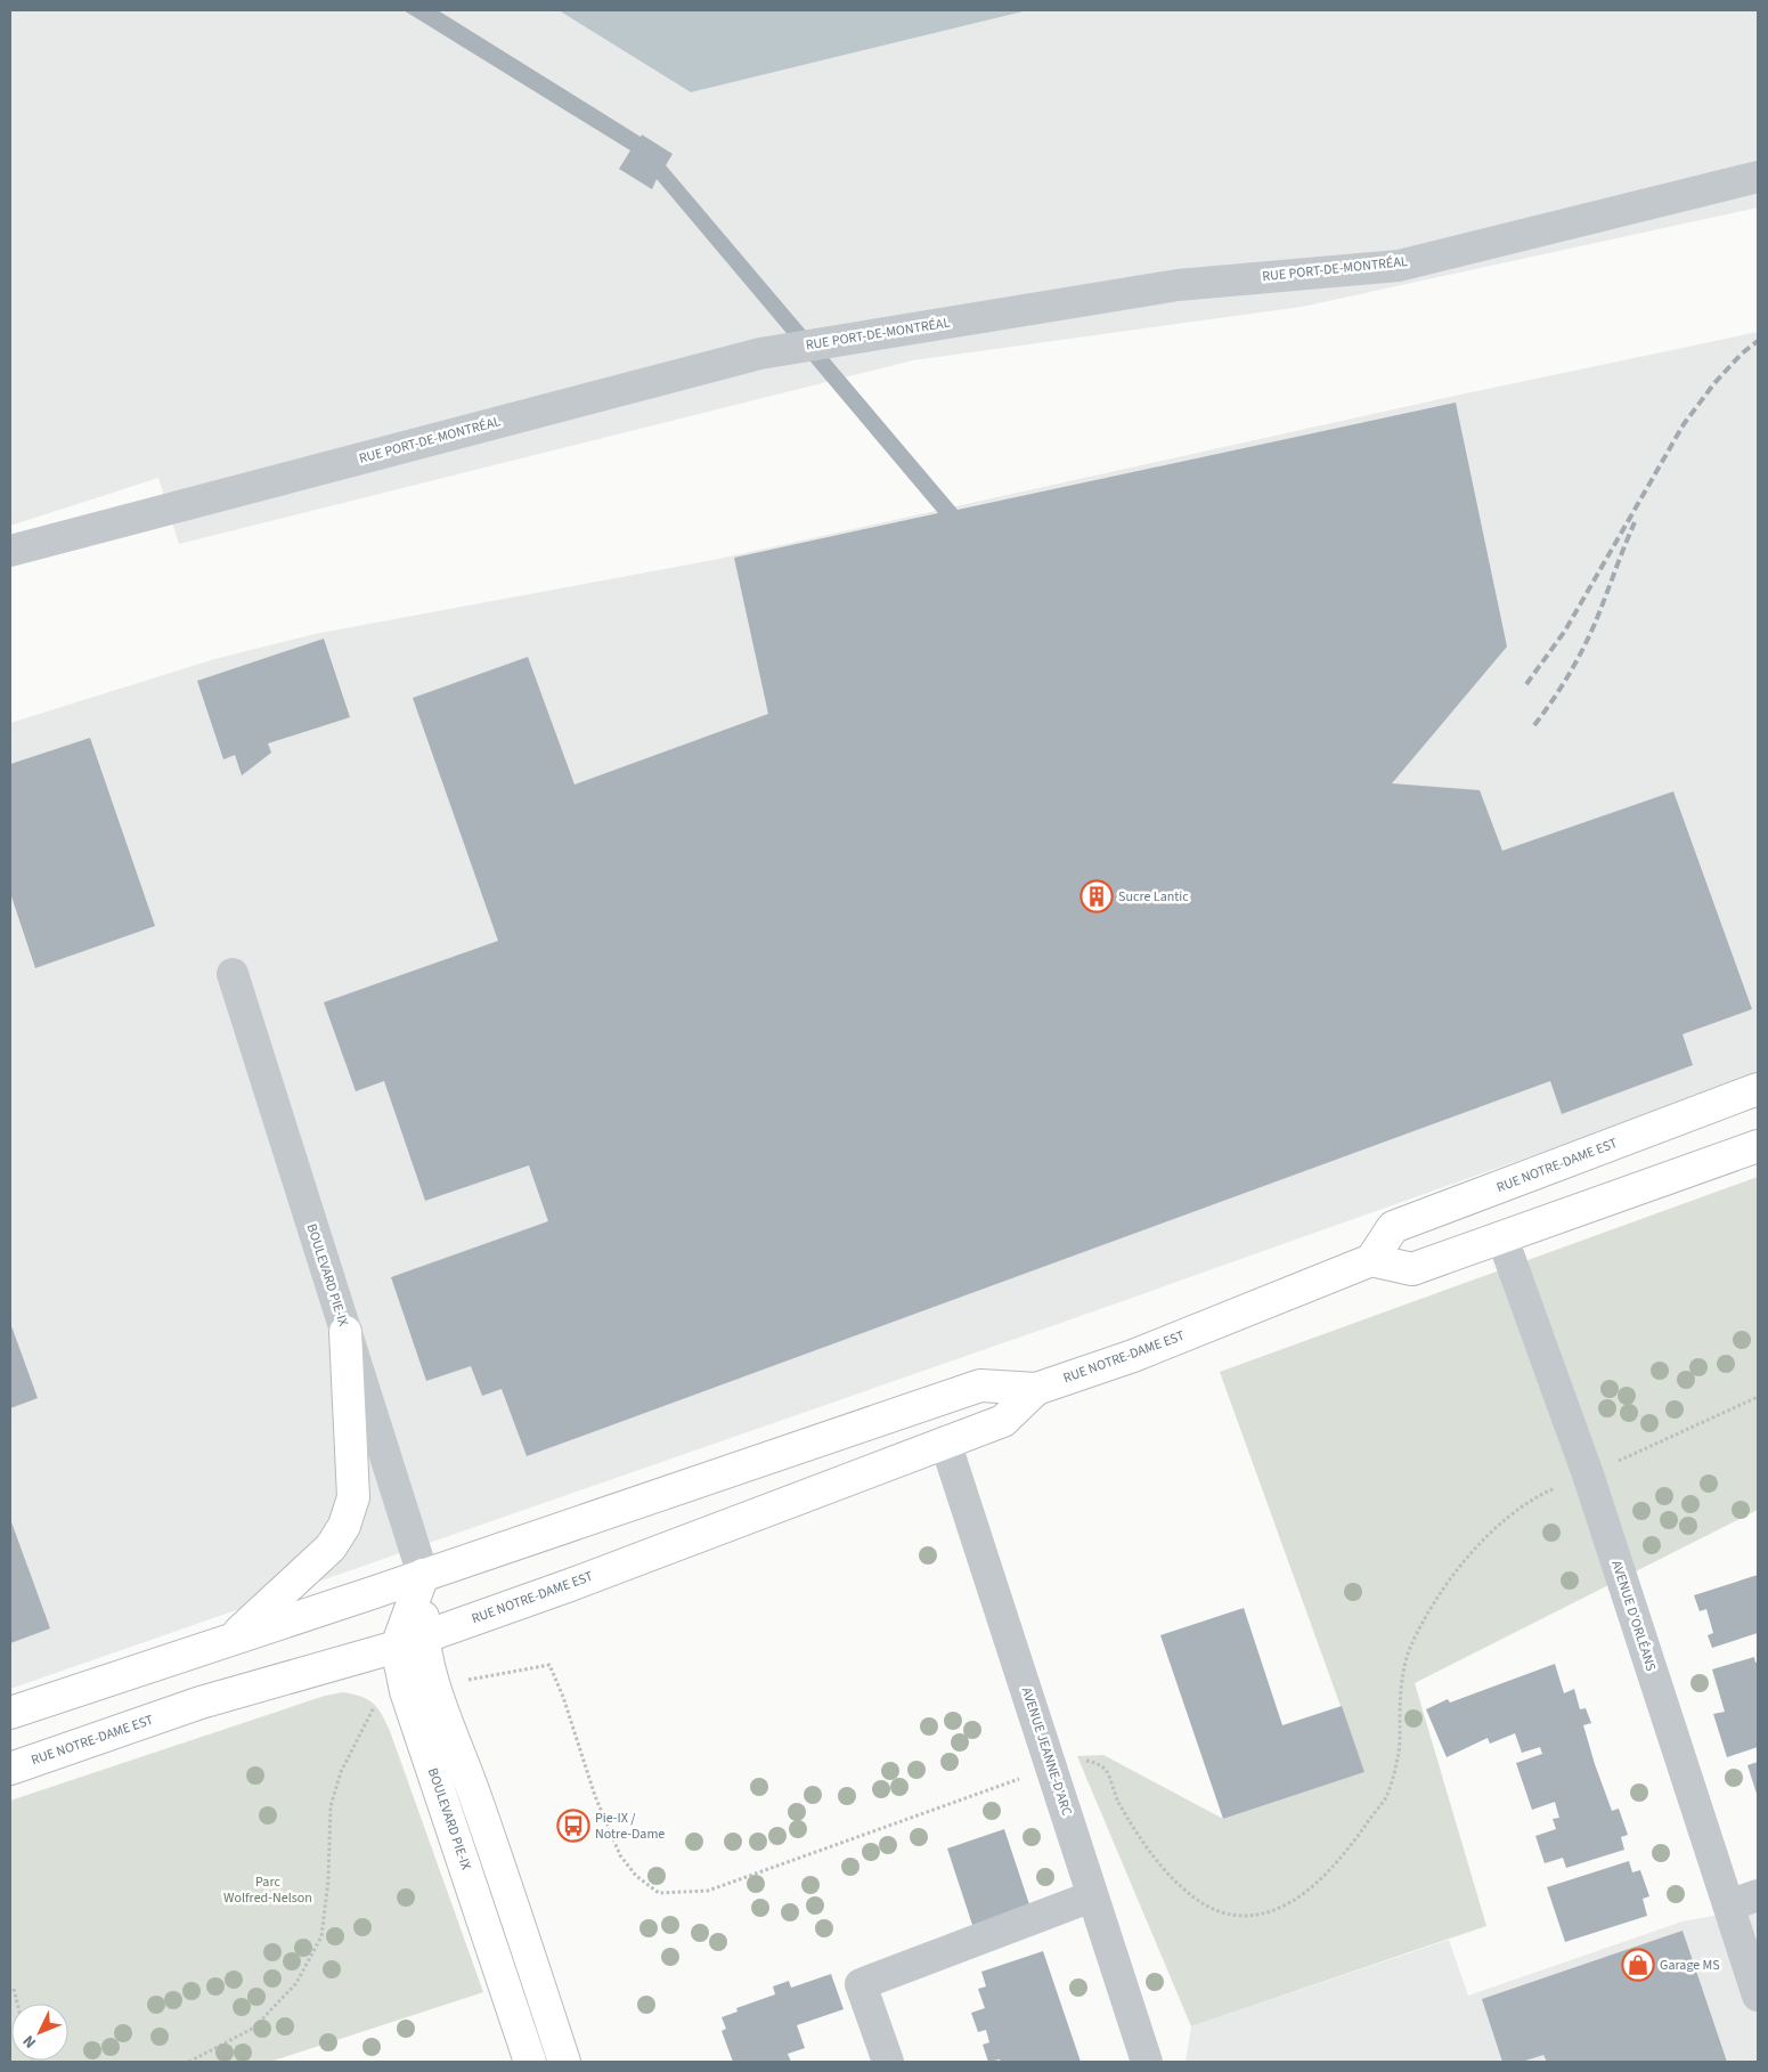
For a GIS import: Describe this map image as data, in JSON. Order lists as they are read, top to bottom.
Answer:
{
  "streets": {
    "main road": ["RUE NOTRE-DAME EST", "BOULEVARD PIE-IX"],
    "street": ["RUE PORT-DE-MONTRÉAL", "AVENUE D'ORLÉANS", "AVENUE JEANNE-D'ARC"]
  },
  "crossings": [
    ["RUE NOTRE-DAME EST", "BOULEVARD PIE-IX"],
    ["RUE NOTRE-DAME EST", "AVENUE JEANNE-D'ARC"]
  ],
  "parks": ["Parc Wolfred-Nelson"],
  "places": {
    "building": ["Sucre Lantic"],
    "bus stop": ["Pie-IX / Notre-Dame"],
    "shop": ["Garage MS"]
  },
  "north": "bottom left"
}
